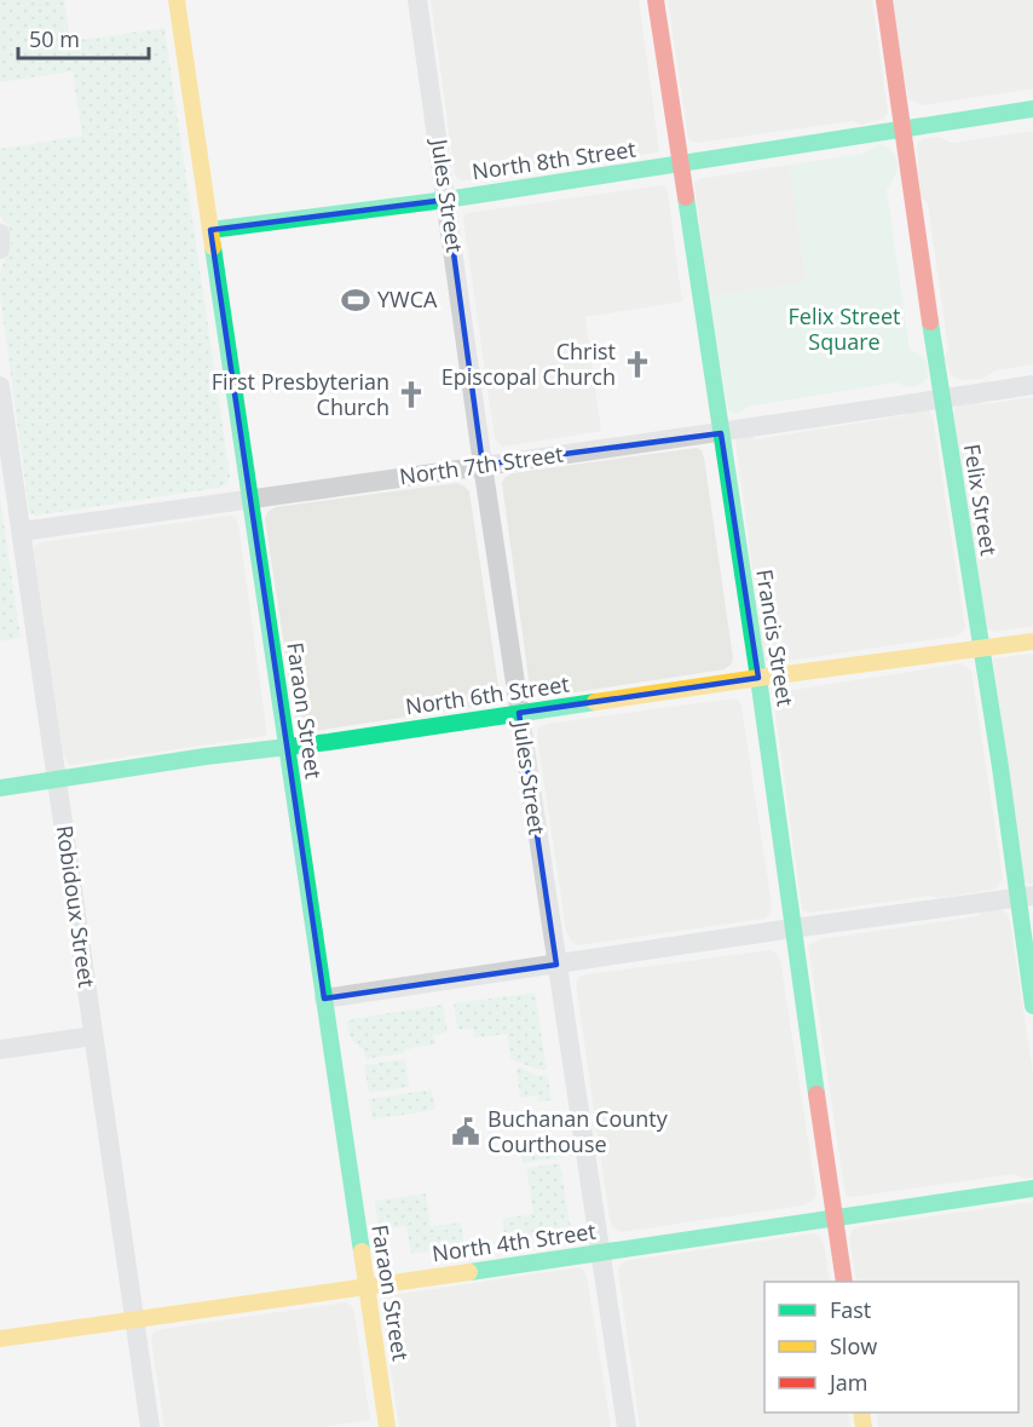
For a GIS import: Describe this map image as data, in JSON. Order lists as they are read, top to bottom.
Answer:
{
  "streets": {
    "street": [
      "North 8th Street",
      "Jules Street",
      "North 7th Street",
      "Felix Street",
      "Francis Street",
      "North 6th Street",
      "Faraon Street",
      "Robidoux Street",
      "North 4th Street"
    ]
  },
  "crossings": [
    ["North 8th Street", "Jules Street"],
    ["North 8th Street", "Felix Street"],
    ["North 8th Street", "Francis Street"],
    ["North 8th Street", "Faraon Street"],
    ["Jules Street", "North 7th Street"],
    ["Jules Street", "North 6th Street"],
    ["Jules Street", "North 4th Street"],
    ["North 7th Street", "Felix Street"],
    ["North 7th Street", "Francis Street"],
    ["North 7th Street", "Faraon Street"],
    ["North 7th Street", "Robidoux Street"],
    ["Felix Street", "North 6th Street"],
    ["Francis Street", "North 6th Street"],
    ["Francis Street", "North 4th Street"],
    ["North 6th Street", "Faraon Street"],
    ["North 6th Street", "Robidoux Street"],
    ["Faraon Street", "North 4th Street"],
    ["Robidoux Street", "North 4th Street"]
  ],
  "parks": ["Felix Street Square"],
  "places": {
    "sports": ["YWCA"],
    "church": ["Christ Episcopal Church", "First Presbyterian Church"],
    "public building": ["Buchanan County Courthouse"]
  },
  "legend": ["Fast", "Slow", "Jam"],
  "scale_bar": "50 m"
}
